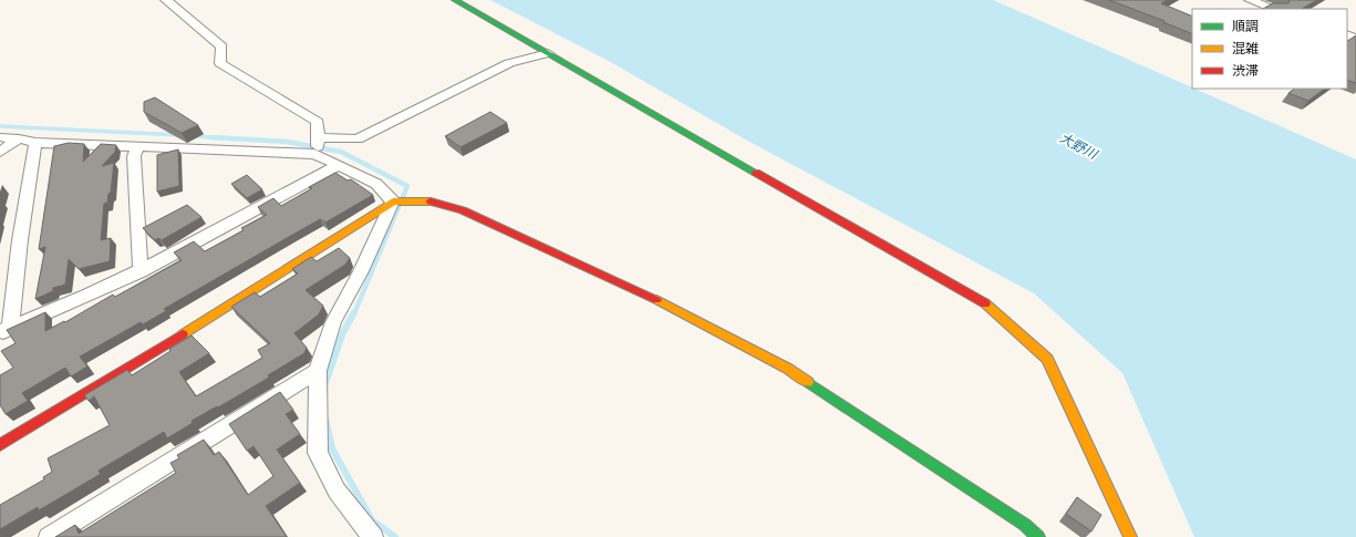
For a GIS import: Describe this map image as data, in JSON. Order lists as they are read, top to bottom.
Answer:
{
  "water": ["大野川"],
  "legend": ["順調", "混雑", "渋滞"]
}
